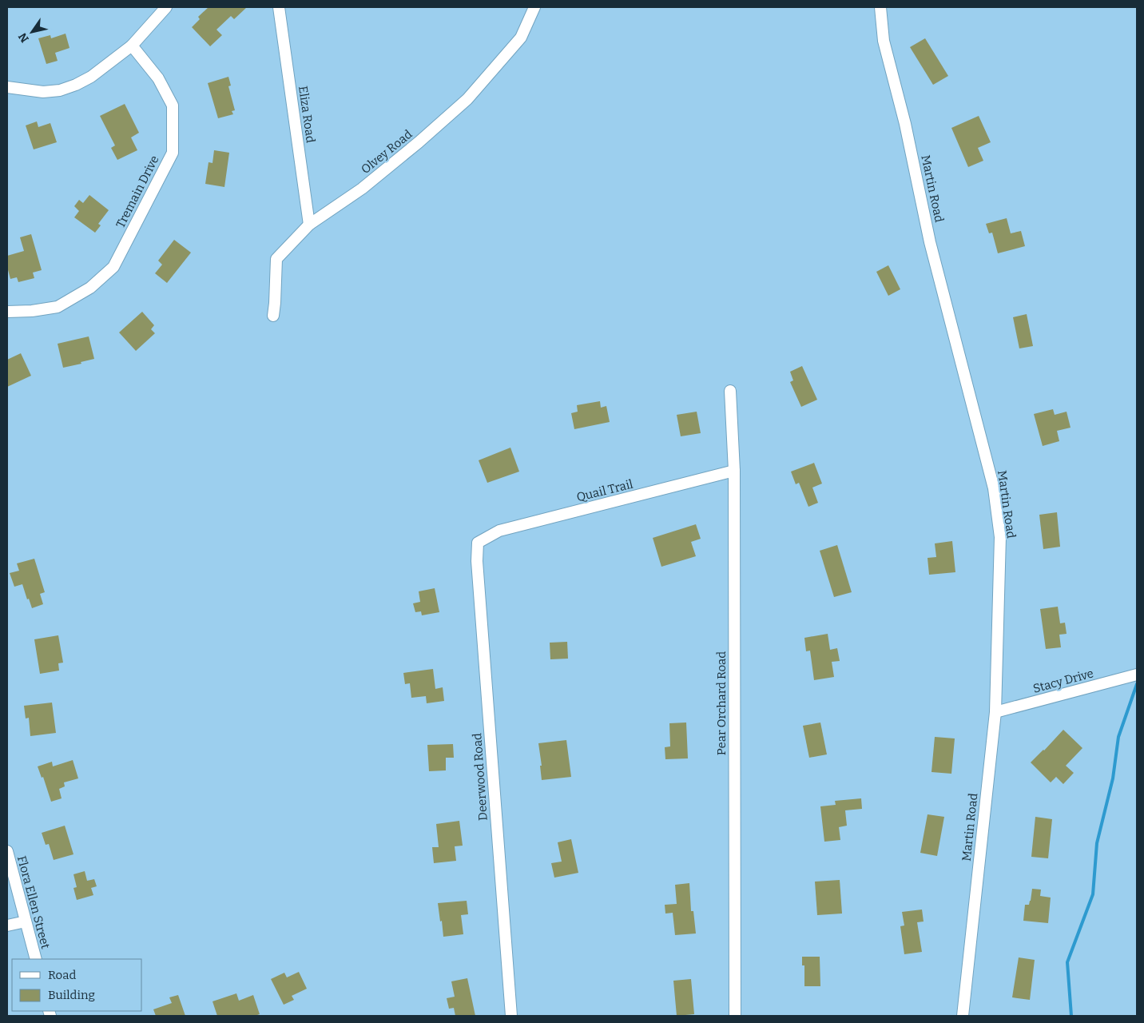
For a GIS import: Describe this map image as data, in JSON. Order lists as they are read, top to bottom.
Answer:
{
  "streets": {
    "street": [
      "Eliza Road",
      "Olvey Road",
      "Martin Road",
      "Tremain Drive",
      "Quail Trail",
      "Stacy Drive",
      "Pear Orchard Road",
      "Deerwood Road",
      "Flora Ellen Street"
    ]
  },
  "crossings": [
    ["Eliza Road", "Olvey Road"],
    ["Martin Road", "Stacy Drive"],
    ["Quail Trail", "Pear Orchard Road"],
    ["Quail Trail", "Deerwood Road"]
  ],
  "legend": ["Road", "Building"],
  "north": "bottom left"
}
